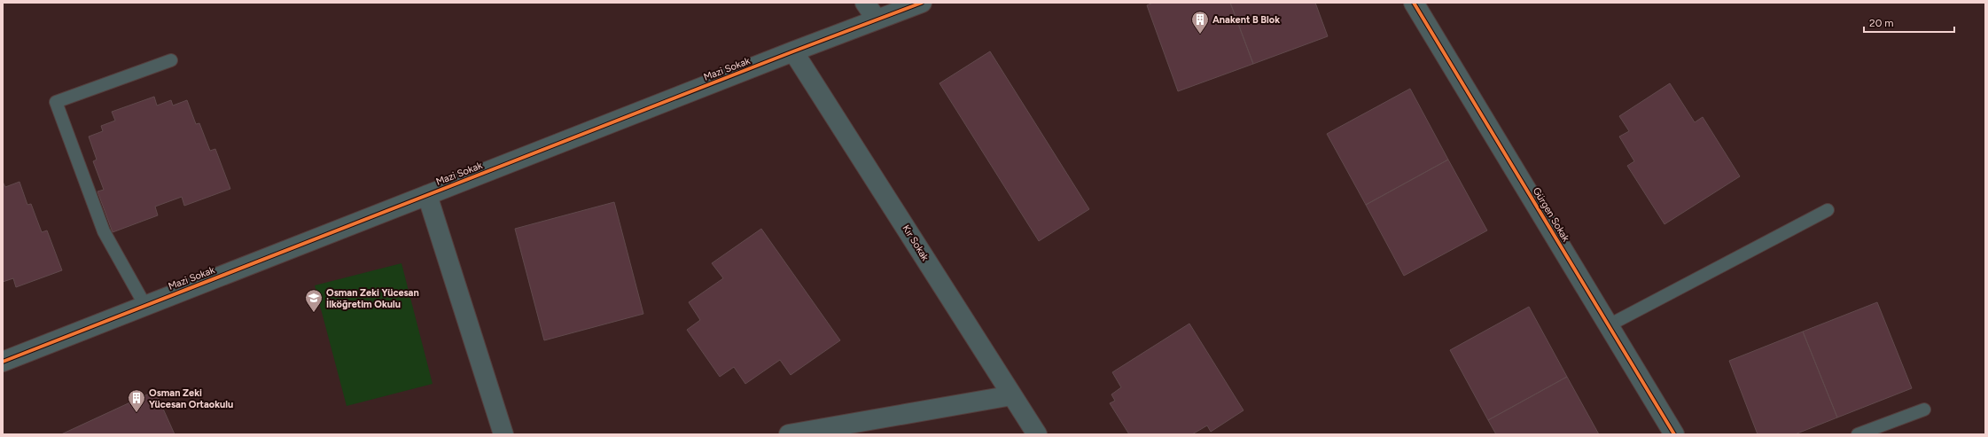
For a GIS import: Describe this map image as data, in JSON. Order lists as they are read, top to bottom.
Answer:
{
  "streets": {
    "street": ["Mazi Sokak", "Gürgen Sokak", "Kır Sokak"]
  },
  "crossings": [
    ["Mazi Sokak", "Kır Sokak"]
  ],
  "places": {
    "building": ["Anakent B Blok", "Osman Zeki Yücesan Ortaokulu"],
    "school or university": ["Osman Zeki Yücesan İlköğretim Okulu"]
  },
  "scale_bar": "20 m"
}
